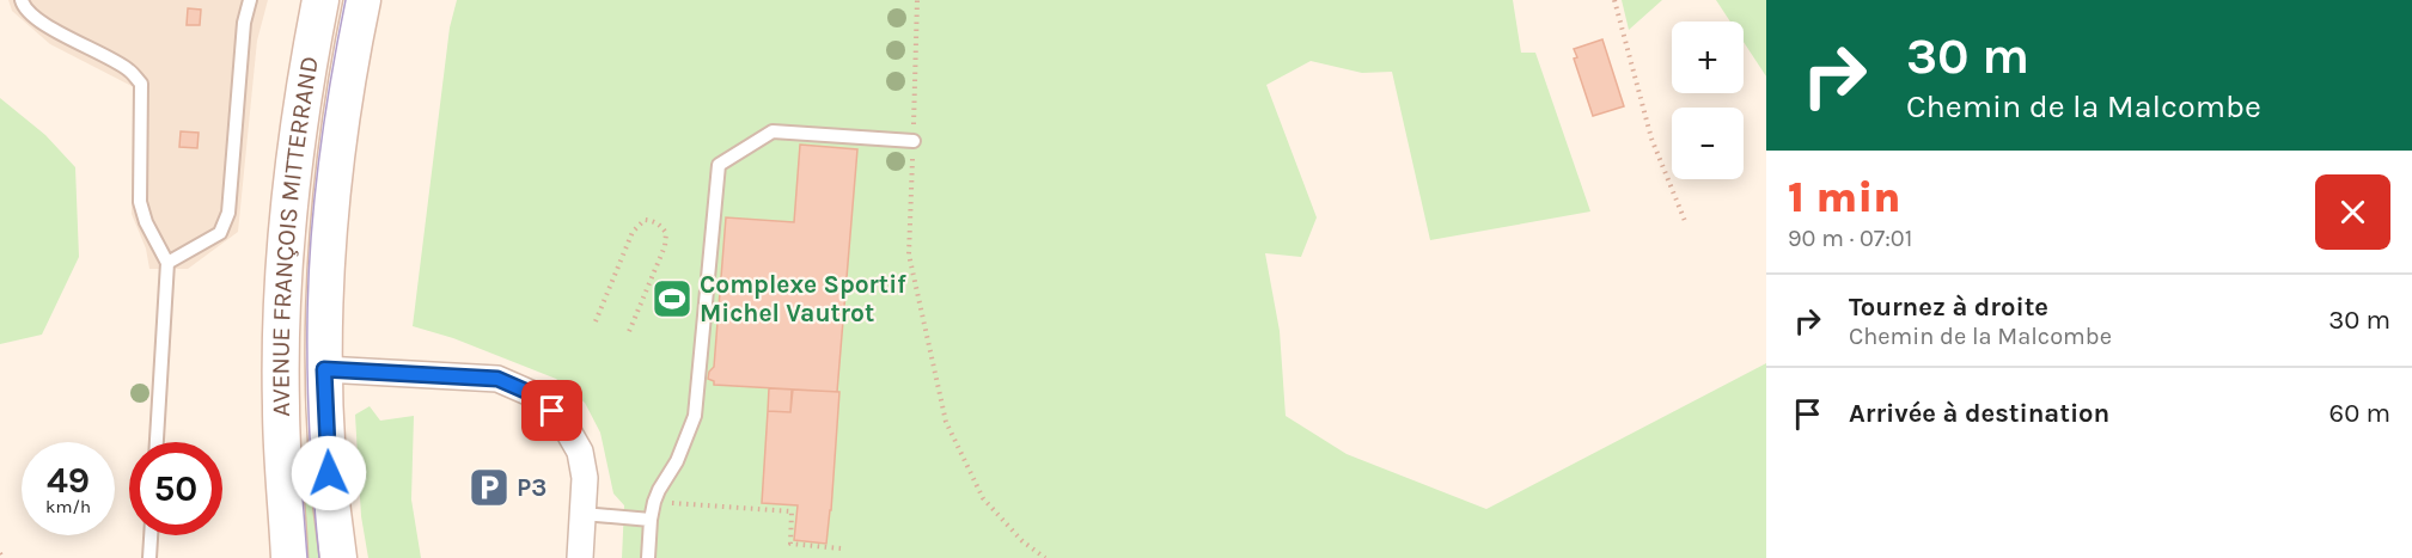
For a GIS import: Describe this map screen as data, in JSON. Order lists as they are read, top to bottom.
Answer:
{
  "streets": {
    "main road": ["AVENUE FRANÇOIS MITTERRAND"]
  },
  "places": {
    "sports": ["Complexe Sportif Michel Vautrot"],
    "parking": ["P3"]
  },
  "page": {
    "turn": ["30 m", "Chemin de la Malcombe"],
    "map_buttons": ["+", "−"],
    "heading": ["1 min", "90 m · 07:01"],
    "list": [
      {
        "name": "Tournez à droite",
        "note": "Chemin de la Malcombe",
        "value": "30 m"
      },
      {
        "name": "Arrivée à destination",
        "value": "60 m"
      }
    ],
    "speed": "49 km/h",
    "limit": "50"
  }
}
